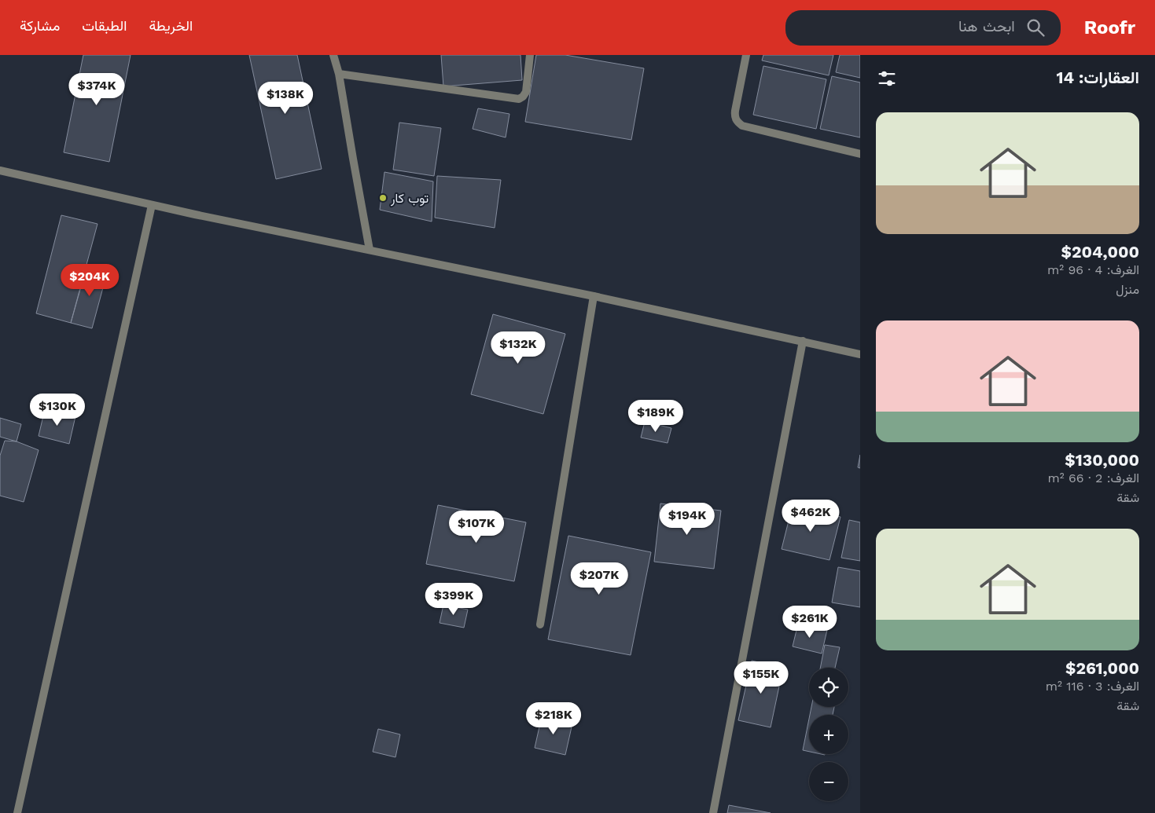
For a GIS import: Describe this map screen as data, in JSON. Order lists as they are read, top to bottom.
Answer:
{
  "places": ["توب كار"],
  "page": {
    "header": "Roofr",
    "search": "ابحث هنا",
    "nav": ["الخريطة", "الطبقات", "مشاركة"],
    "heading": "العقارات: 14",
    "price": [
      "$374K",
      "$138K",
      "$204K",
      "$132K",
      "$130K",
      "$189K",
      "$462K",
      "$194K",
      "$107K",
      "$207K",
      "$399K",
      "$261K",
      "$155K",
      "$218K"
    ],
    "list": [
      {
        "name": "$204,000",
        "note": "الغرف: 4 · 96 m² · منزل"
      },
      {
        "name": "$130,000",
        "note": "الغرف: 2 · 66 m² · شقة"
      },
      {
        "name": "$261,000",
        "note": "الغرف: 3 · 116 m² · شقة"
      }
    ],
    "map_buttons": ["+", "−"]
  }
}
